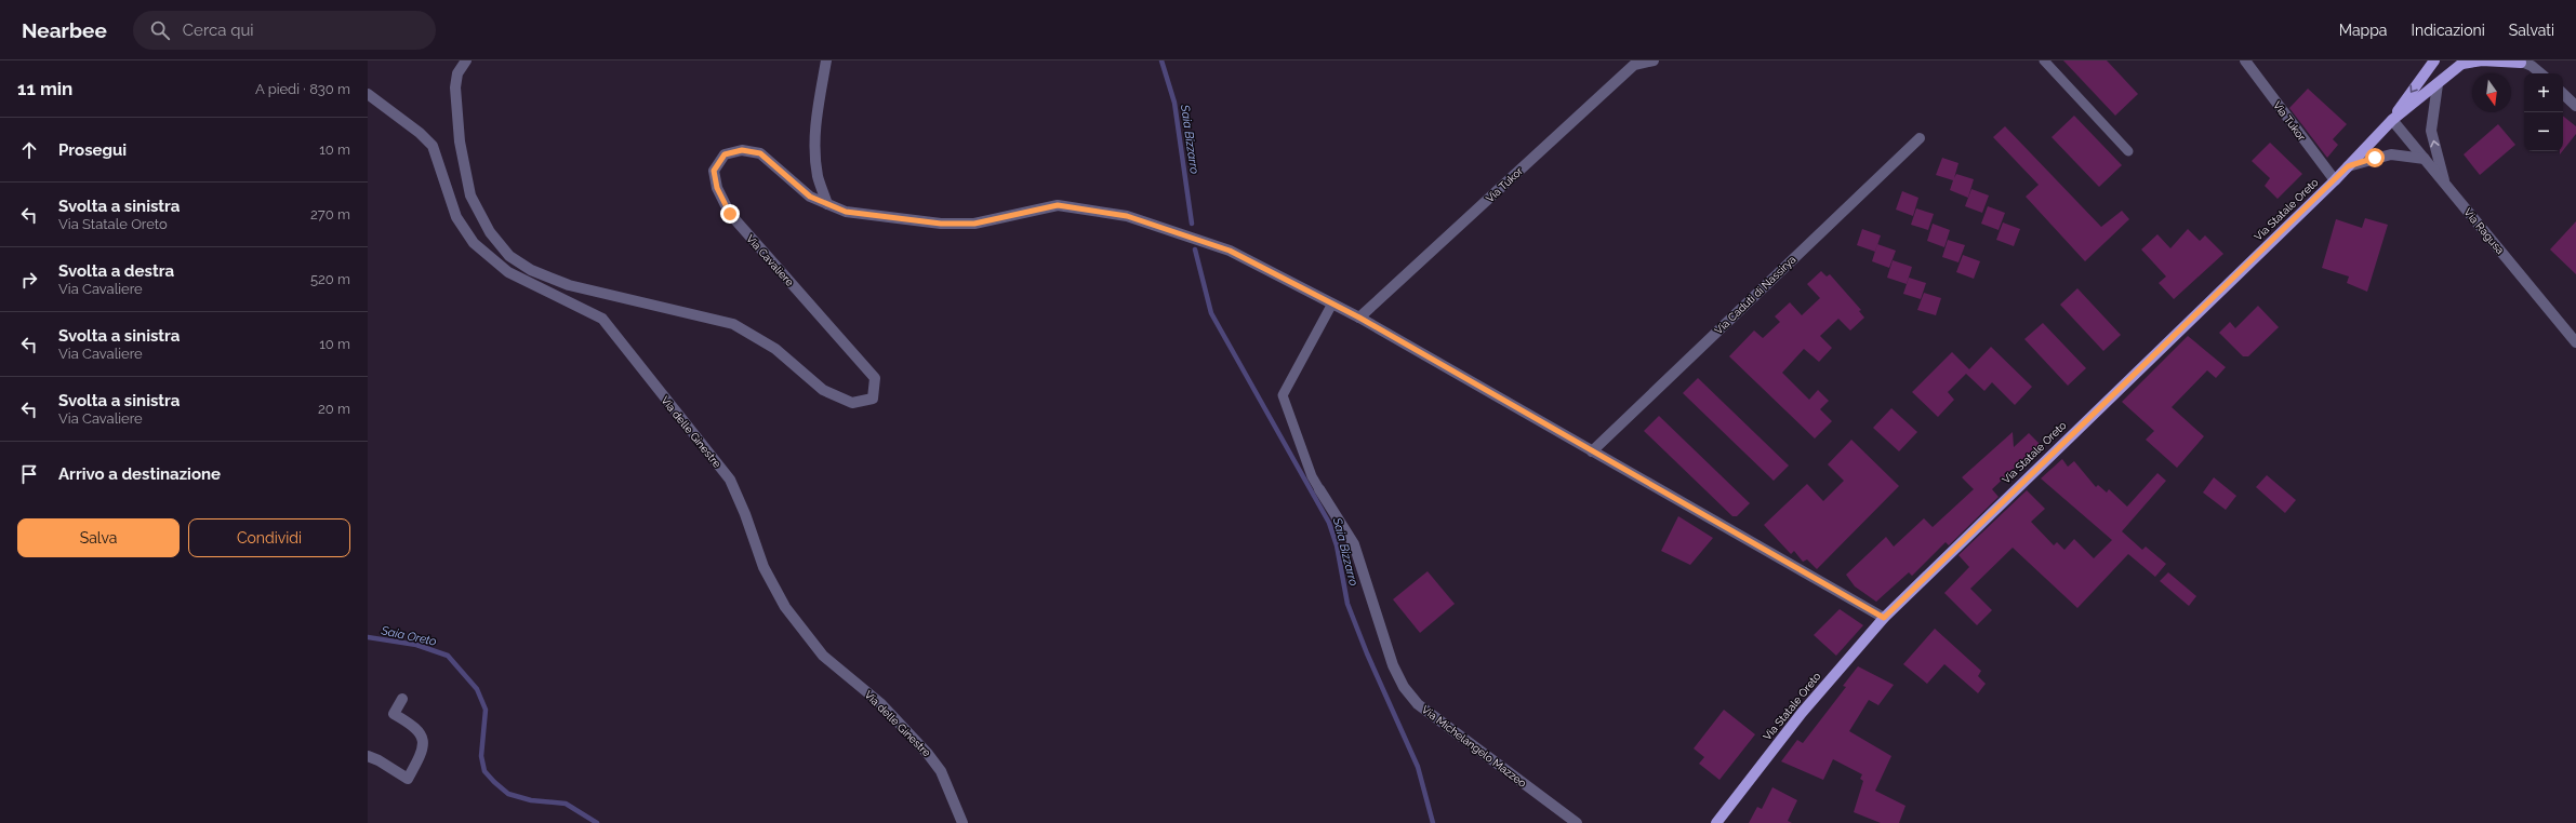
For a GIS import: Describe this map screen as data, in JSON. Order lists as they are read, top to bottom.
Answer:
{
  "streets": {
    "main road": ["Via Statale Oreto"],
    "street": [
      "Via Tukor",
      "Via Ragusa",
      "Via Cavaliere",
      "Via Caduti di Nassirya",
      "Via delle Ginestre",
      "Via Michelangelo Mazzeo"
    ]
  },
  "crossings": [
    ["Via Tukor", "Via Statale Oreto"],
    ["Via Tukor", "Via Cavaliere"],
    ["Via Statale Oreto", "Via Ragusa"],
    ["Via Statale Oreto", "Via Cavaliere"],
    ["Via Cavaliere", "Via Caduti di Nassirya"]
  ],
  "water": ["Saia Bizzarro", "Saia Oreto"],
  "north": "bottom",
  "page": {
    "header": "Nearbee",
    "search": "Cerca qui",
    "nav": ["Mappa", "Indicazioni", "Salvati"],
    "heading": ["11 min", "A piedi · 830 m"],
    "map_buttons": ["+", "−"],
    "list": [
      ["Prosegui", "10 m"],
      ["Svolta a sinistra", "Via Statale Oreto", "270 m"],
      ["Svolta a destra", "Via Cavaliere", "520 m"],
      ["Svolta a sinistra", "Via Cavaliere", "10 m"],
      ["Svolta a sinistra", "Via Cavaliere", "20 m"],
      "Arrivo a destinazione"
    ],
    "buttons": ["Salva", "Condividi"]
  }
}
